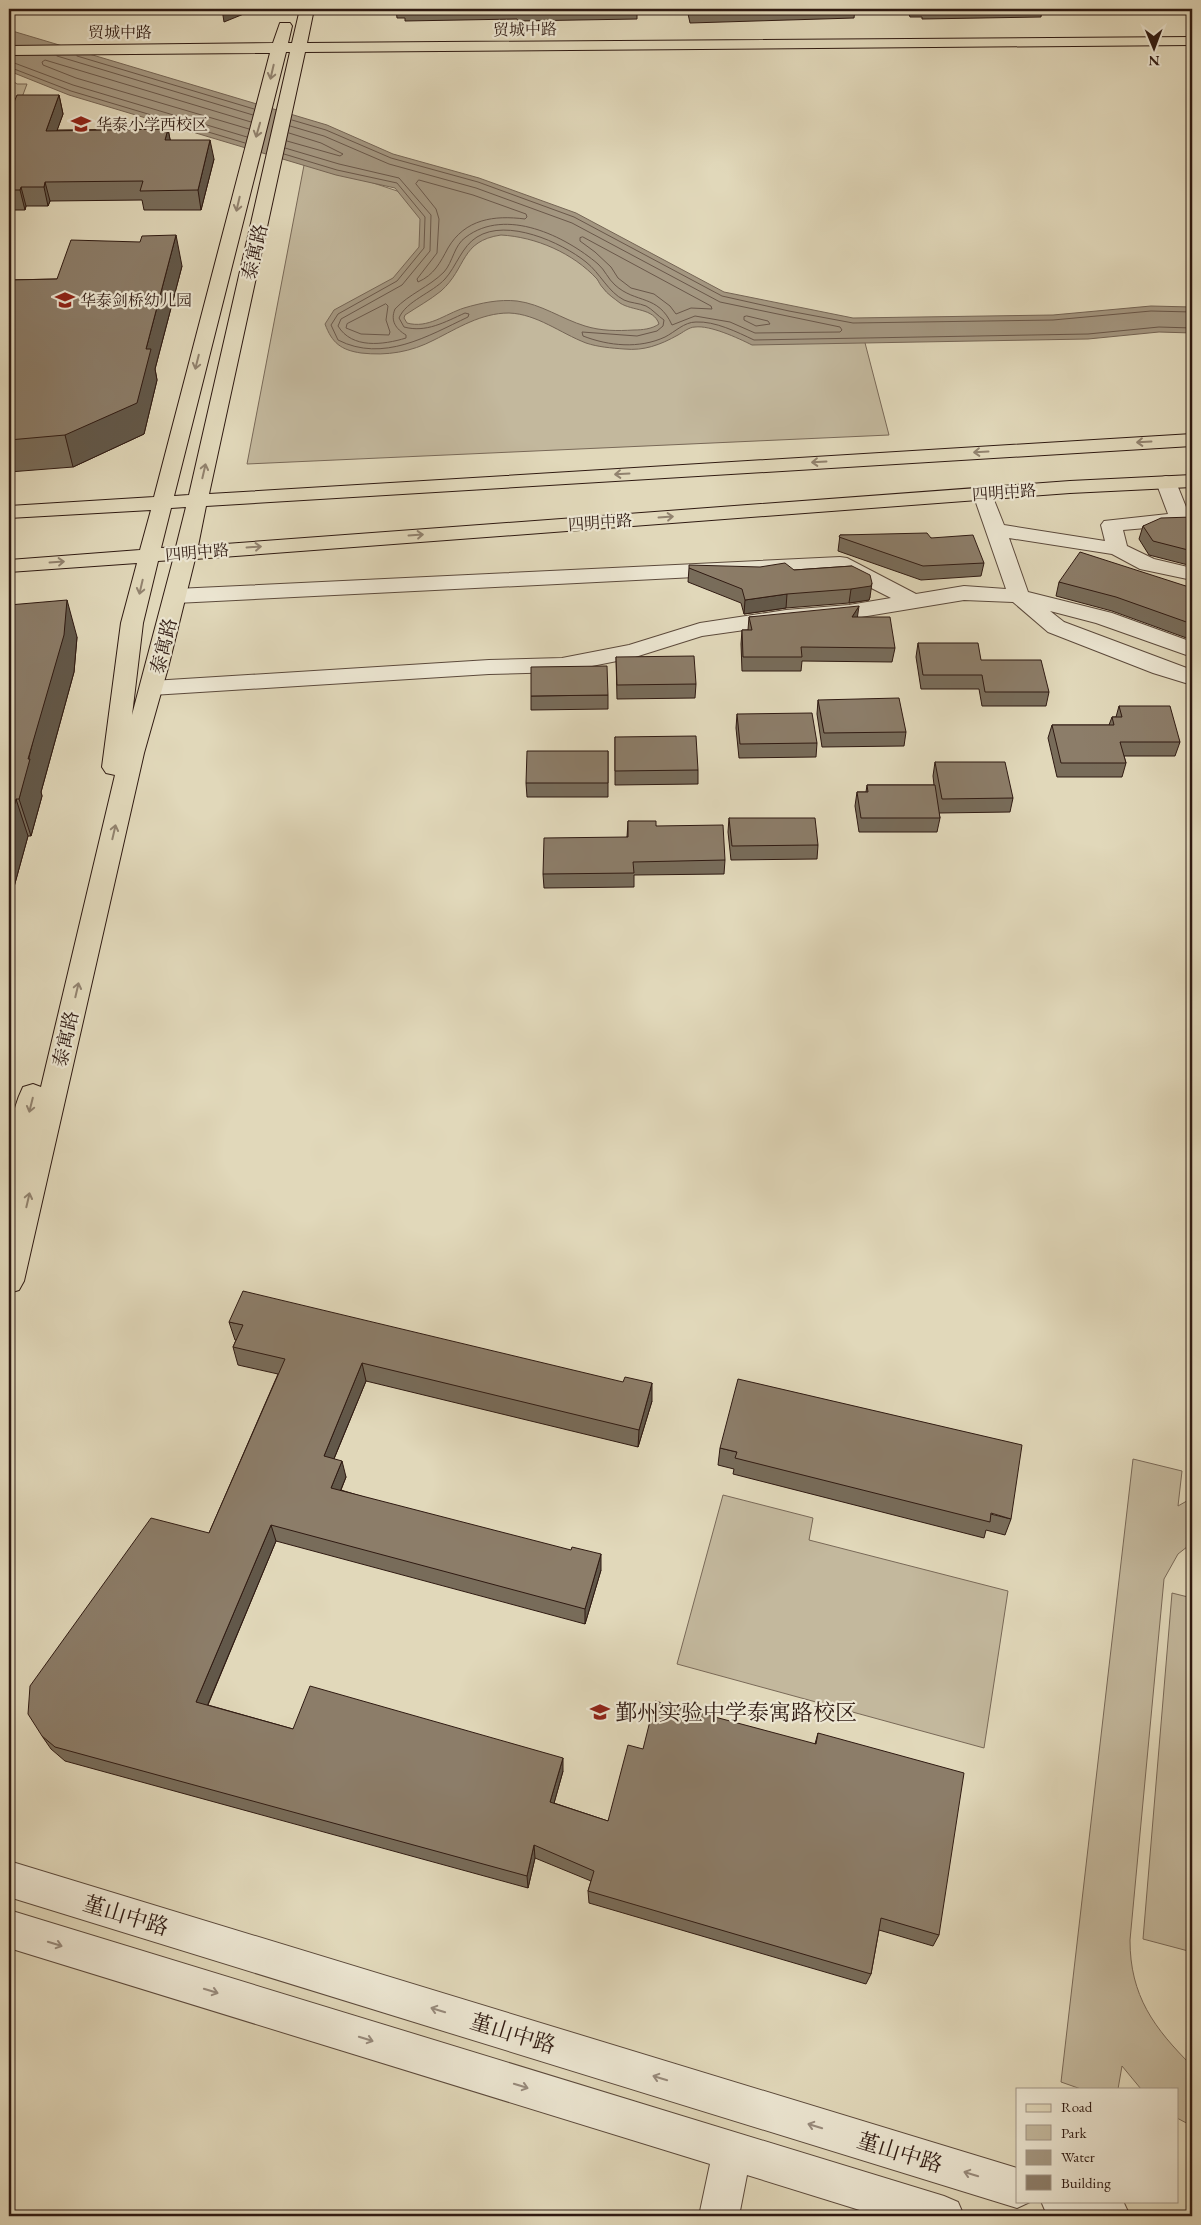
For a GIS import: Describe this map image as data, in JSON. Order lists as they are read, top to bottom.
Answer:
{
  "streets": {
    "main road": ["贸城中路", "泰寓路", "四明中路"],
    "street": ["堇山中路"]
  },
  "crossings": [
    ["贸城中路", "泰寓路"],
    ["泰寓路", "四明中路"]
  ],
  "places": {
    "school or university": ["华泰小学西校区", "华泰剑桥幼儿园", "鄞州实验中学泰寓路校区"]
  },
  "legend": [
    "Road",
    "Park",
    "Water",
    "Building"
  ],
  "north": "bottom"
}
